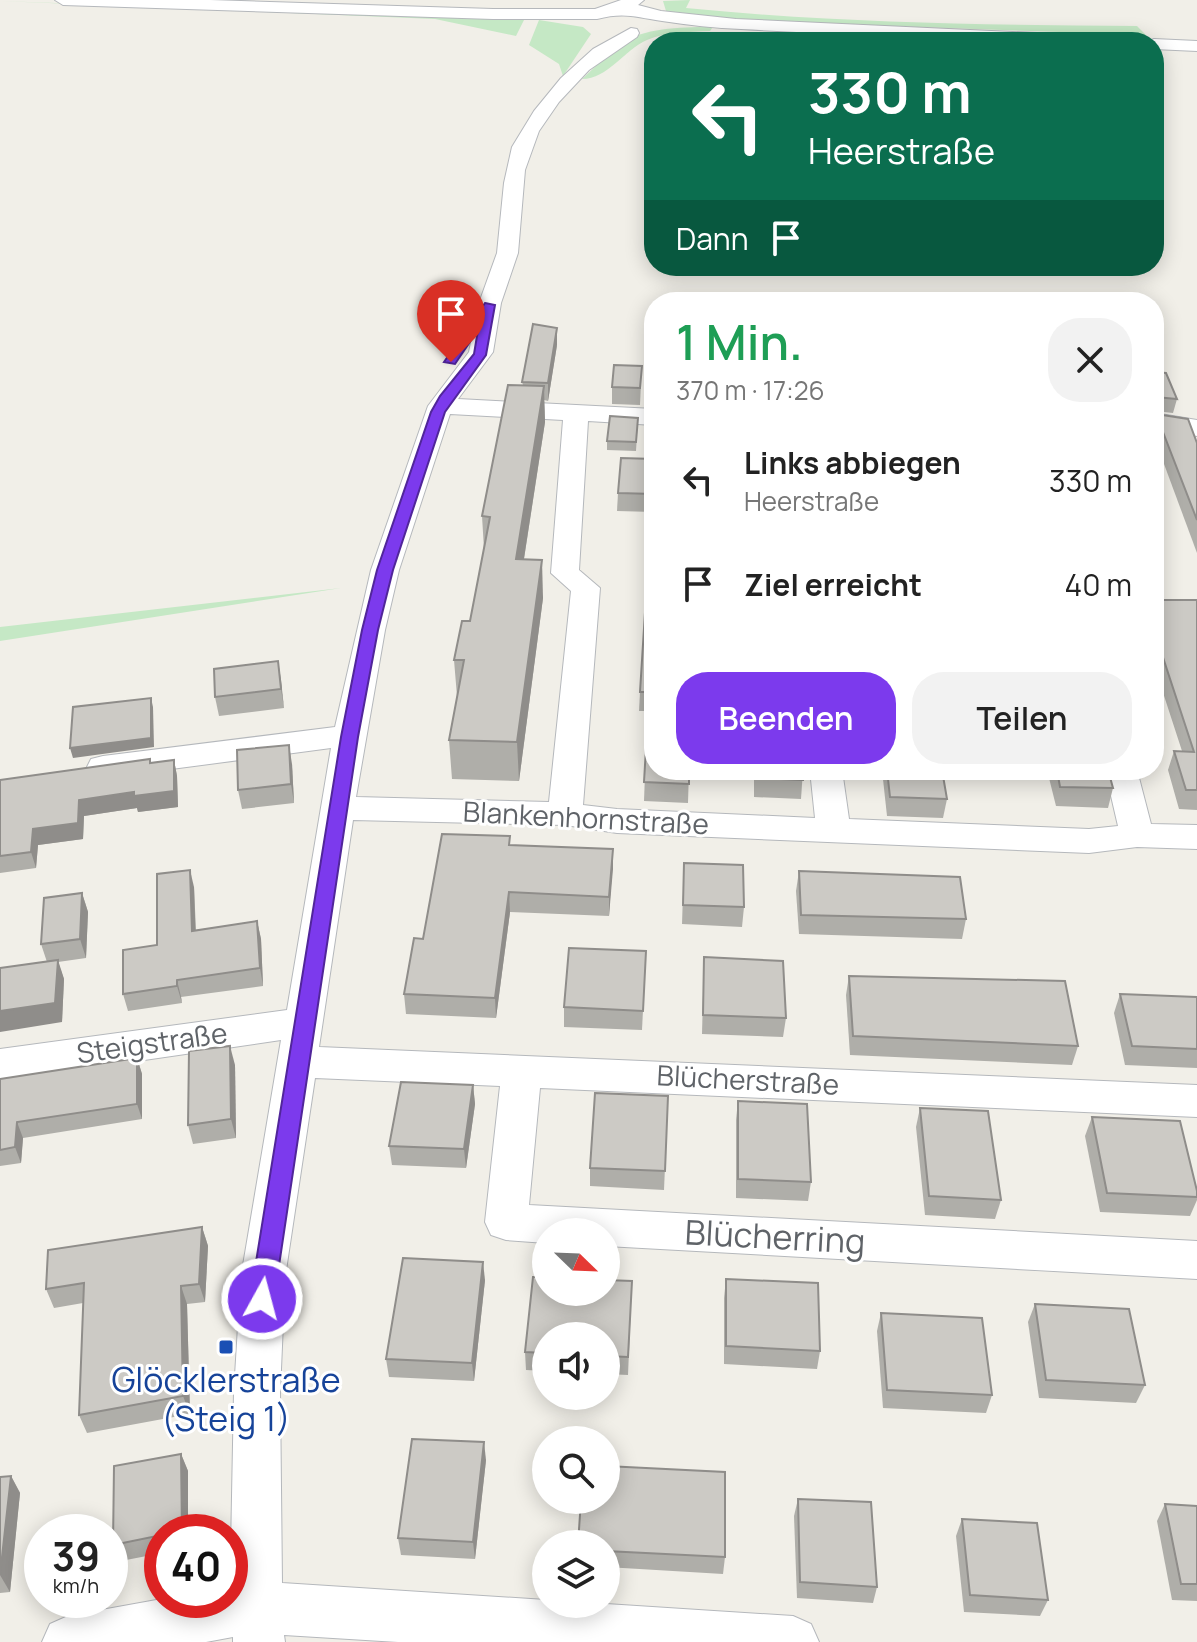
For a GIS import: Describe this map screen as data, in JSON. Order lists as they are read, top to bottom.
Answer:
{
  "streets": {
    "street": [
      "Blankenhornstraße",
      "Steigstraße",
      "Blücherstraße",
      "Blücherring"
    ]
  },
  "crossings": [
    ["Steigstraße", "Blücherstraße"],
    ["Blücherstraße", "Blücherring"]
  ],
  "places": {
    "transit": ["Glöcklerstraße (Steig 1)"]
  },
  "north": "bottom right",
  "page": {
    "turn": ["330 m", "Heerstraße"],
    "then": "Dann",
    "heading": ["1 Min.", "370 m · 17:26"],
    "list": [
      {
        "name": "Links abbiegen",
        "note": "Heerstraße",
        "value": "330 m"
      },
      {
        "name": "Ziel erreicht",
        "value": "40 m"
      }
    ],
    "buttons": ["Beenden", "Teilen"],
    "speed": "39 km/h",
    "limit": "40"
  }
}
